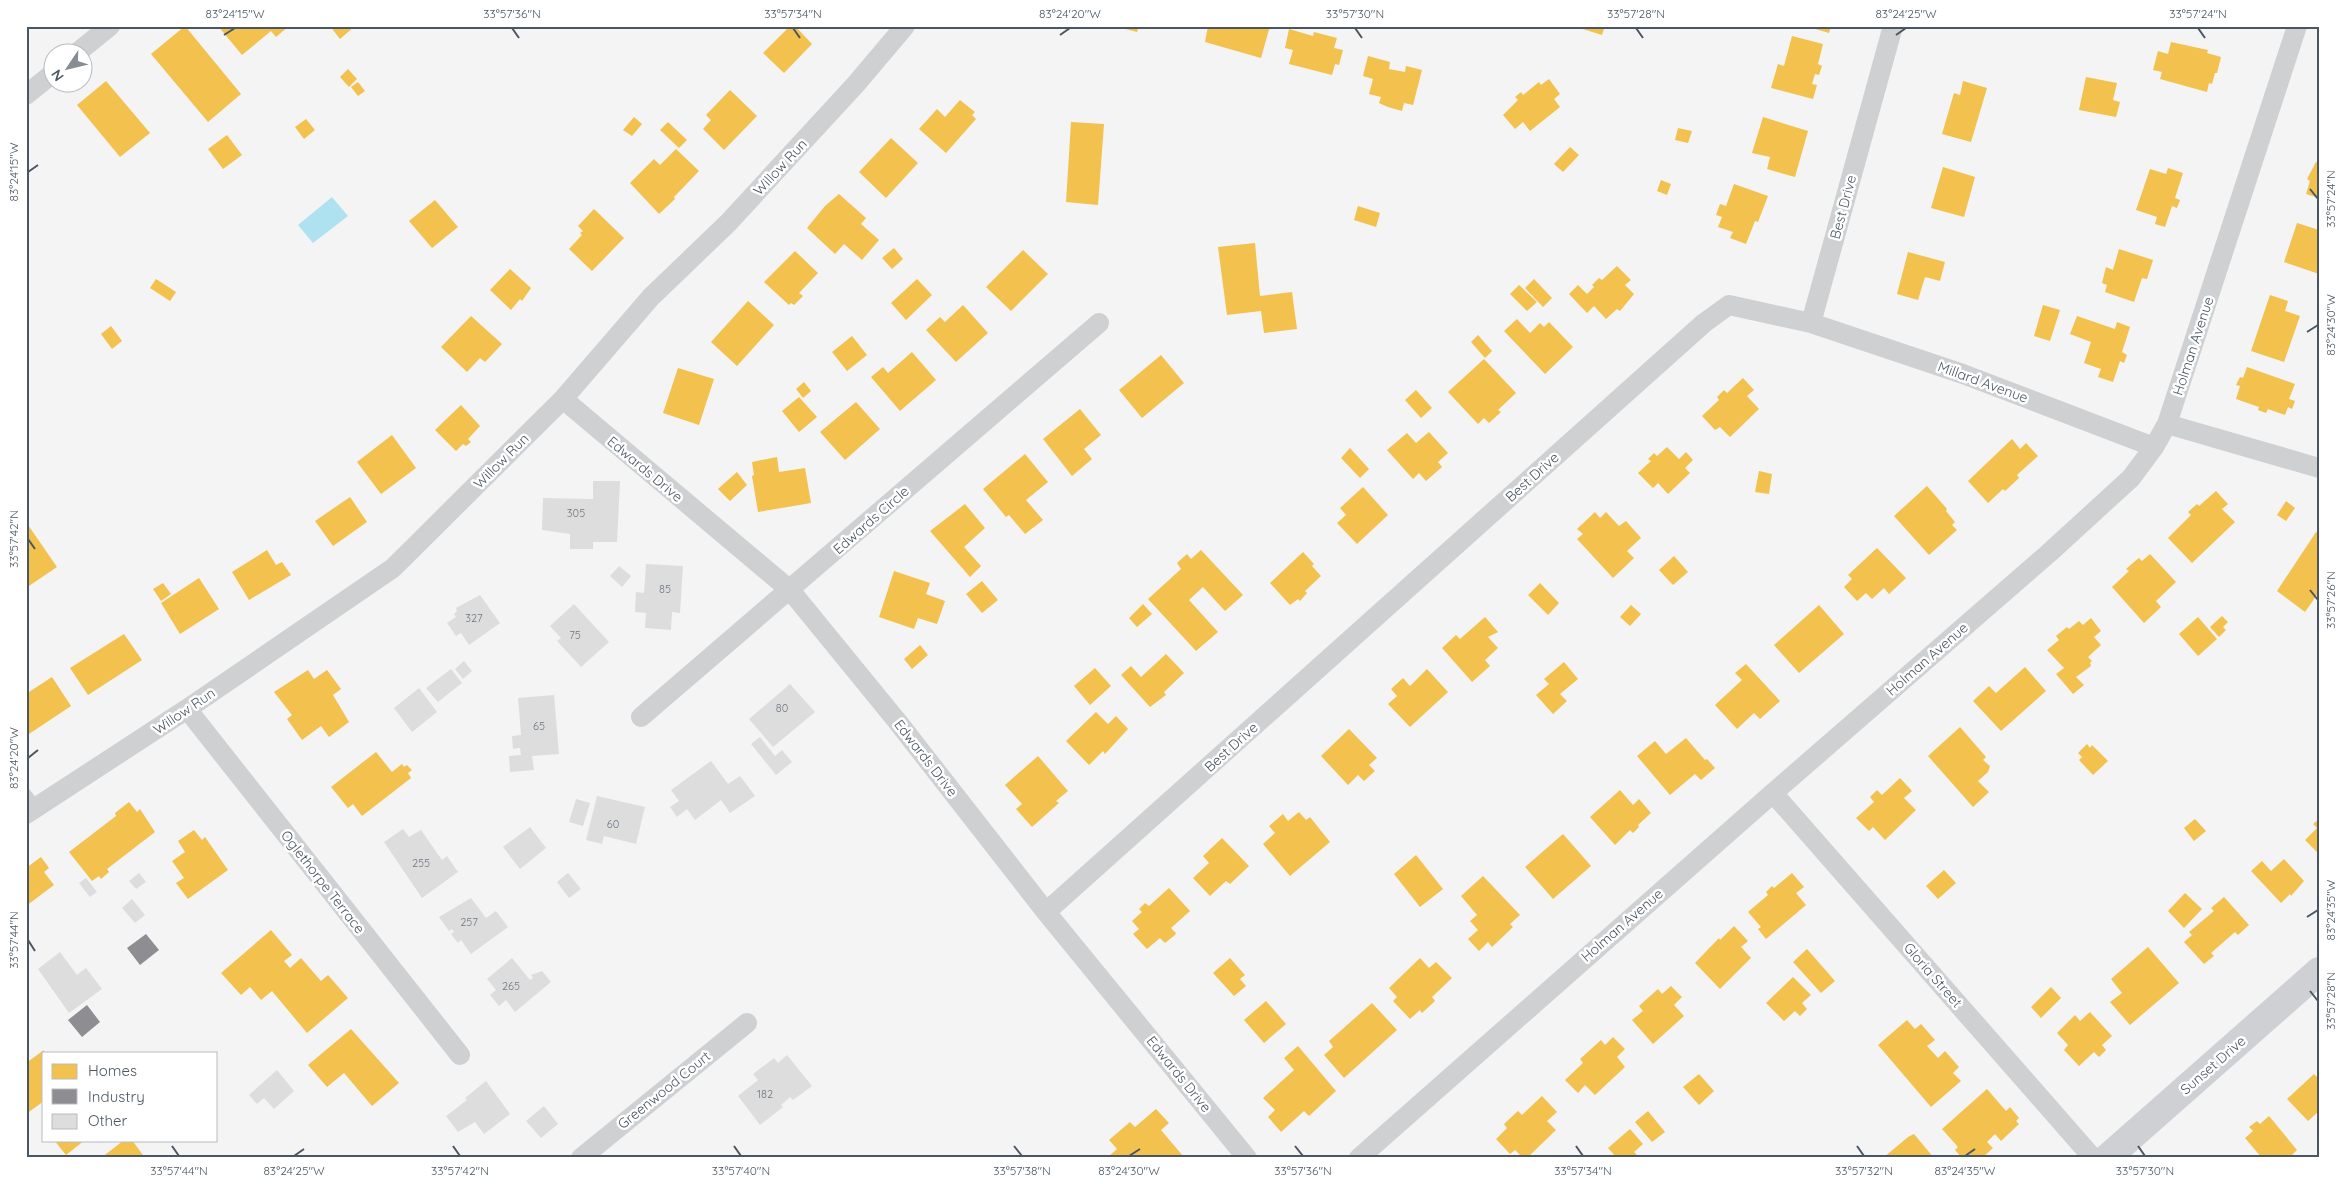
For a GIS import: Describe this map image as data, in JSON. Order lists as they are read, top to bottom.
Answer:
{
  "streets": {
    "street": [
      "Willow Run",
      "Best Drive",
      "Holman Avenue",
      "Millard Avenue",
      "Edwards Drive",
      "Edwards Circle",
      "Oglethorpe Terrace",
      "Gloria Street",
      "Sunset Drive",
      "Greenwood Court"
    ]
  },
  "crossings": [
    ["Willow Run", "Edwards Drive"],
    ["Willow Run", "Oglethorpe Terrace"],
    ["Best Drive", "Millard Avenue"],
    ["Best Drive", "Edwards Drive"],
    ["Holman Avenue", "Millard Avenue"],
    ["Holman Avenue", "Gloria Street"],
    ["Edwards Drive", "Edwards Circle"]
  ],
  "house_numbers": [
    "305",
    "85",
    "327",
    "75",
    "80",
    "65",
    "60",
    "255",
    "257",
    "265",
    "182"
  ],
  "legend": ["Homes", "Industry", "Other"],
  "north": "bottom left",
  "coordinates": [
    "83°24'15\"W",
    "33°57'36\"N",
    "33°57'34\"N",
    "83°24'20\"W",
    "33°57'30\"N",
    "33°57'28\"N",
    "83°24'25\"W",
    "33°57'24\"N",
    "83°24'30\"W",
    "33°57'42\"N",
    "33°57'26\"N",
    "83°24'35\"W",
    "33°57'44\"N",
    "33°57'40\"N",
    "33°57'38\"N",
    "33°57'32\"N"
  ]
}
